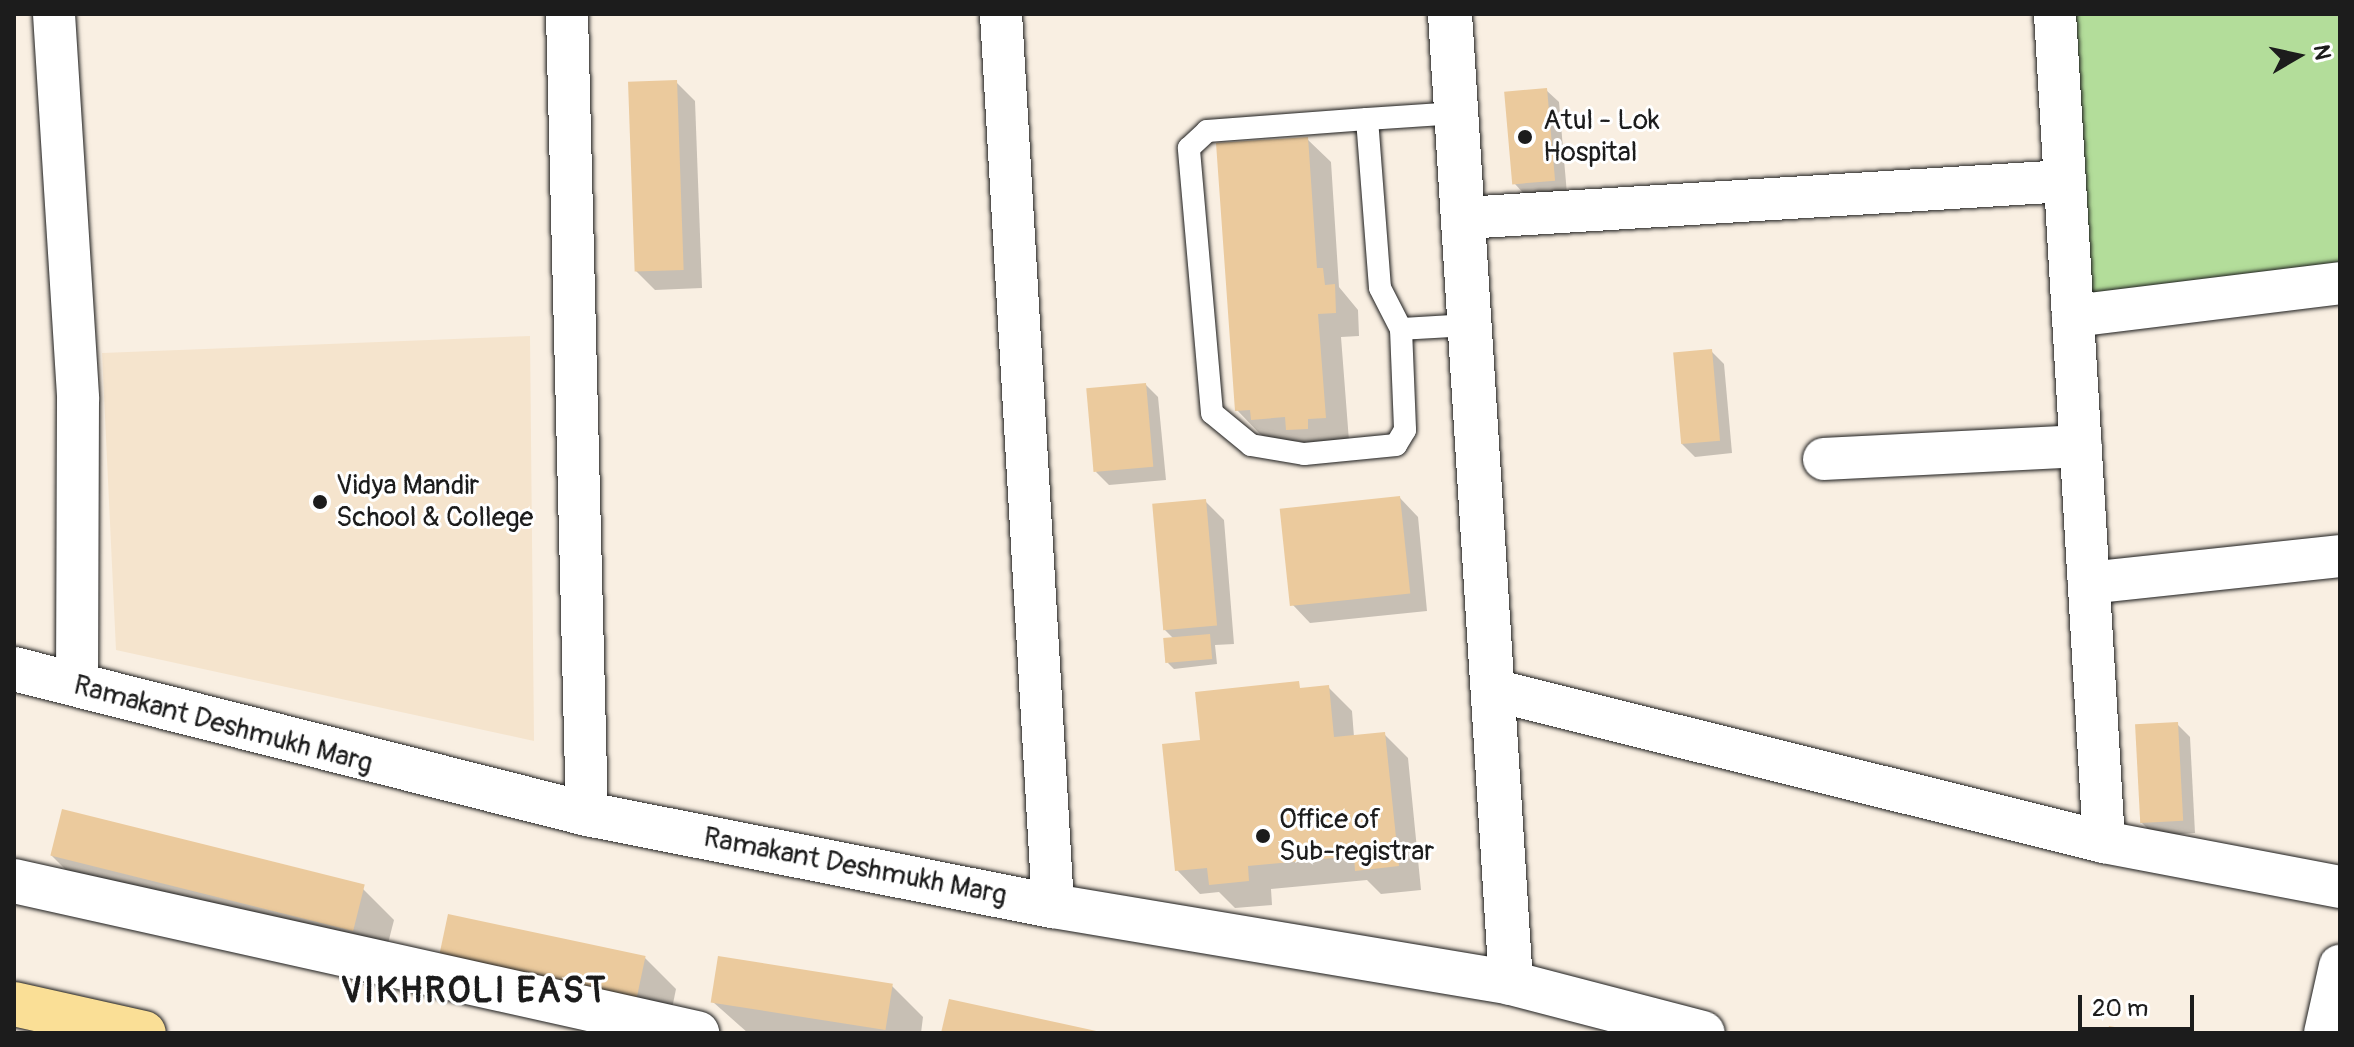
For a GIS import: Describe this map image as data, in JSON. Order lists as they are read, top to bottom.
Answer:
{
  "streets": {
    "street": ["Ramakant Deshmukh Marg"]
  },
  "districts": ["VIKHROLI EAST"],
  "places": ["Atul - Lok Hospital", "Vidya Mandir School & College", "Office of Sub-registrar"],
  "scale_bar": "20 m",
  "north": "right"
}
